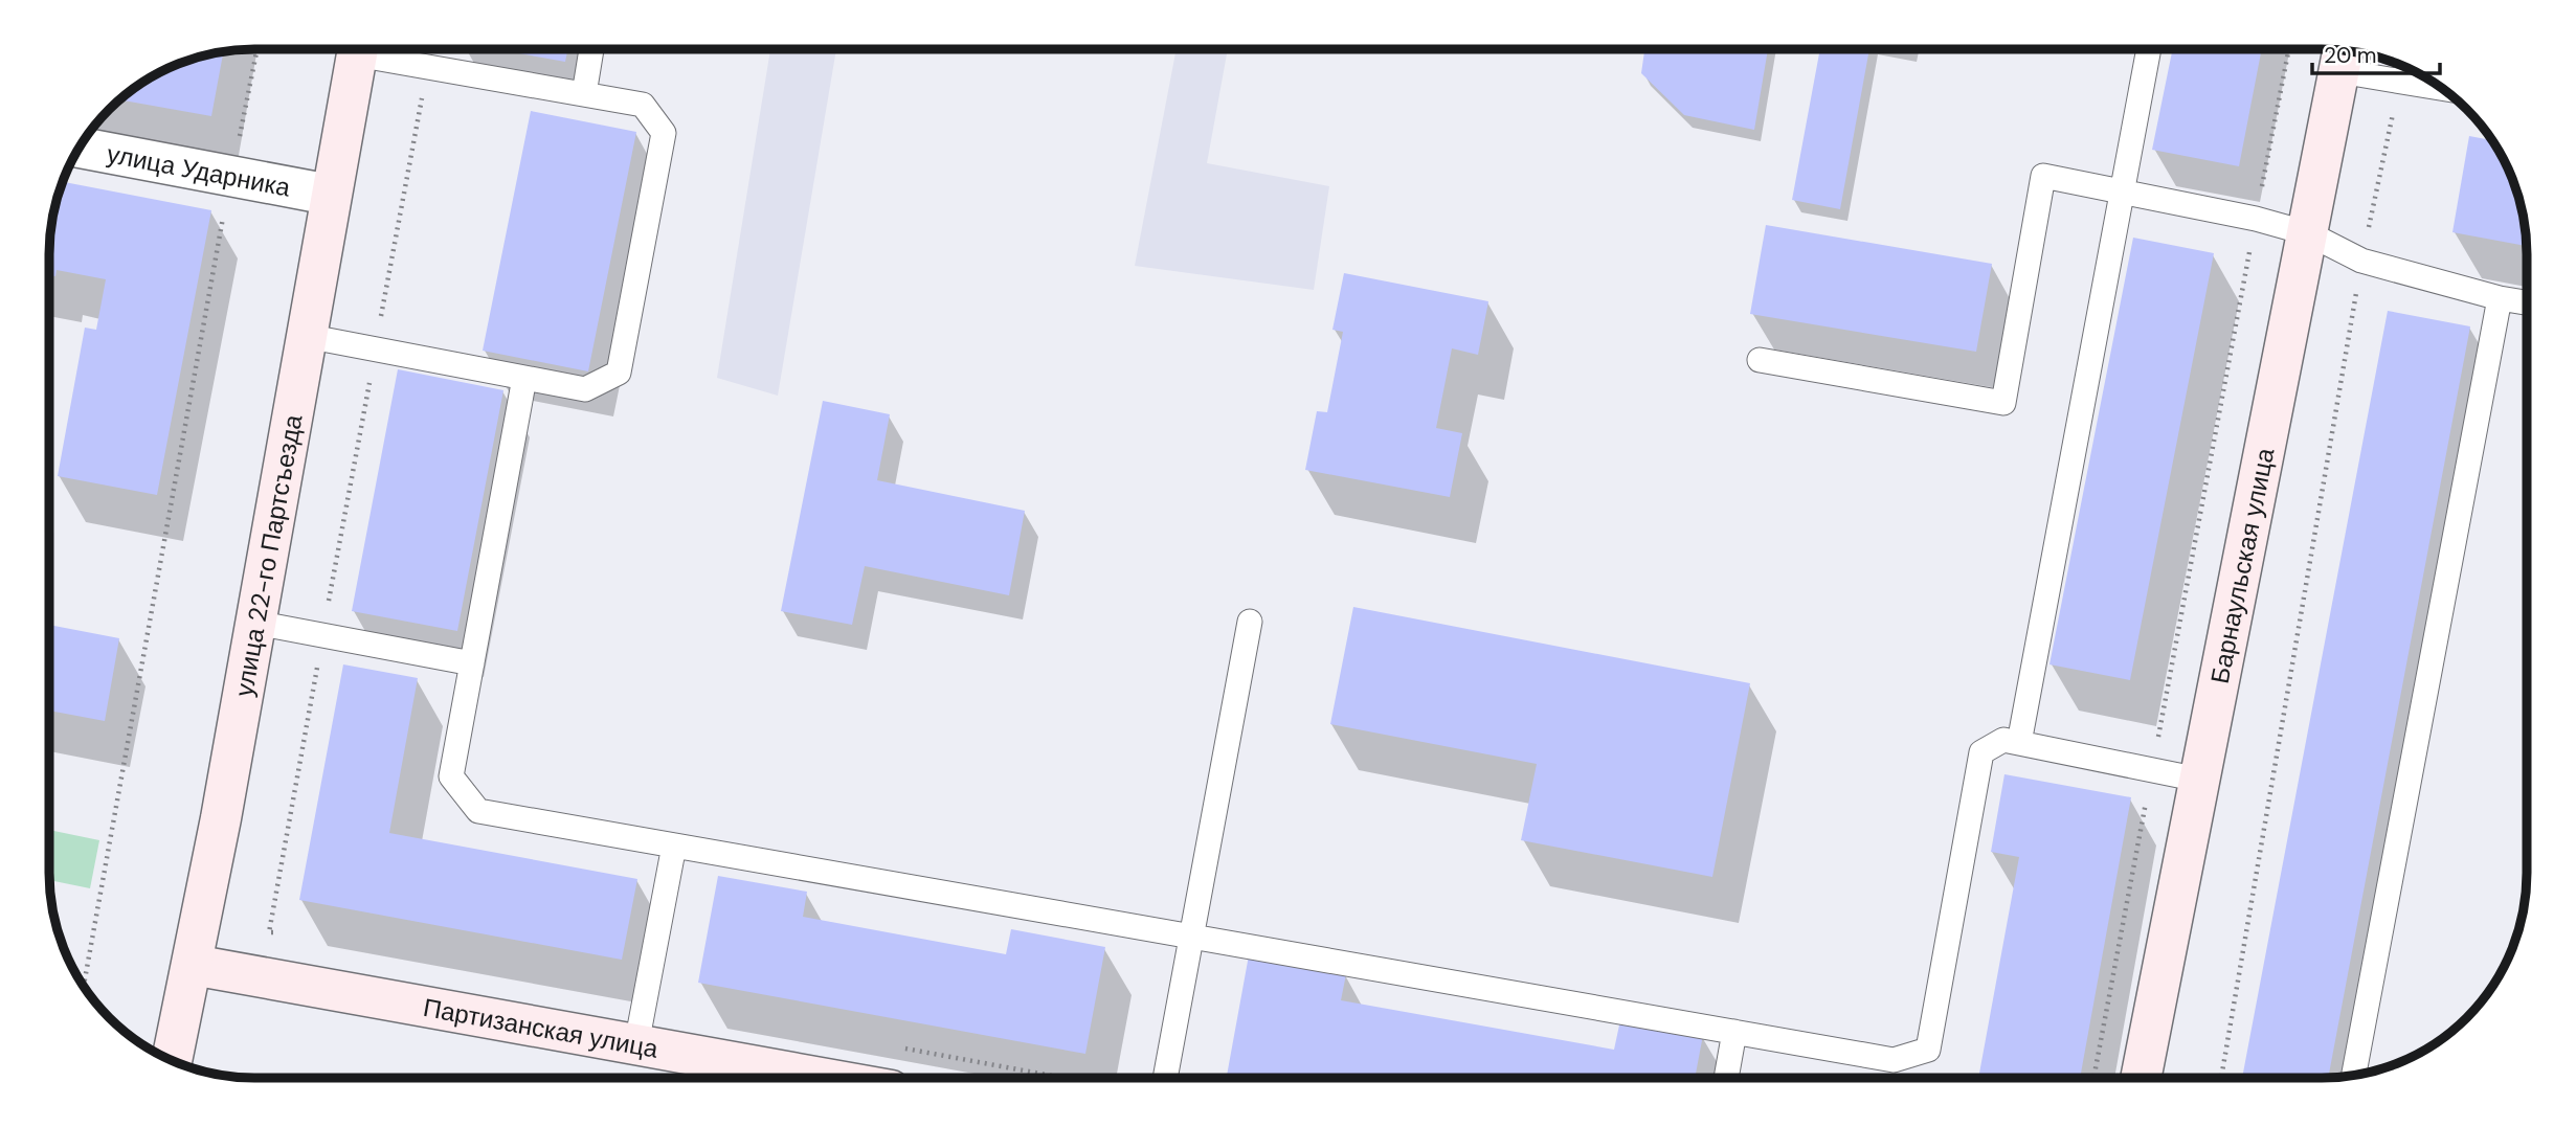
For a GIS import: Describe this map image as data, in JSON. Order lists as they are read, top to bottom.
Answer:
{
  "streets": {
    "street": [
      "улица Ударника",
      "улица 22-го Партсъезда",
      "Барнаульская улица",
      "Партизанская улица"
    ]
  },
  "crossings": [
    ["улица Ударника", "улица 22-го Партсъезда"],
    ["улица 22-го Партсъезда", "Партизанская улица"]
  ],
  "scale_bar": "20 m"
}
